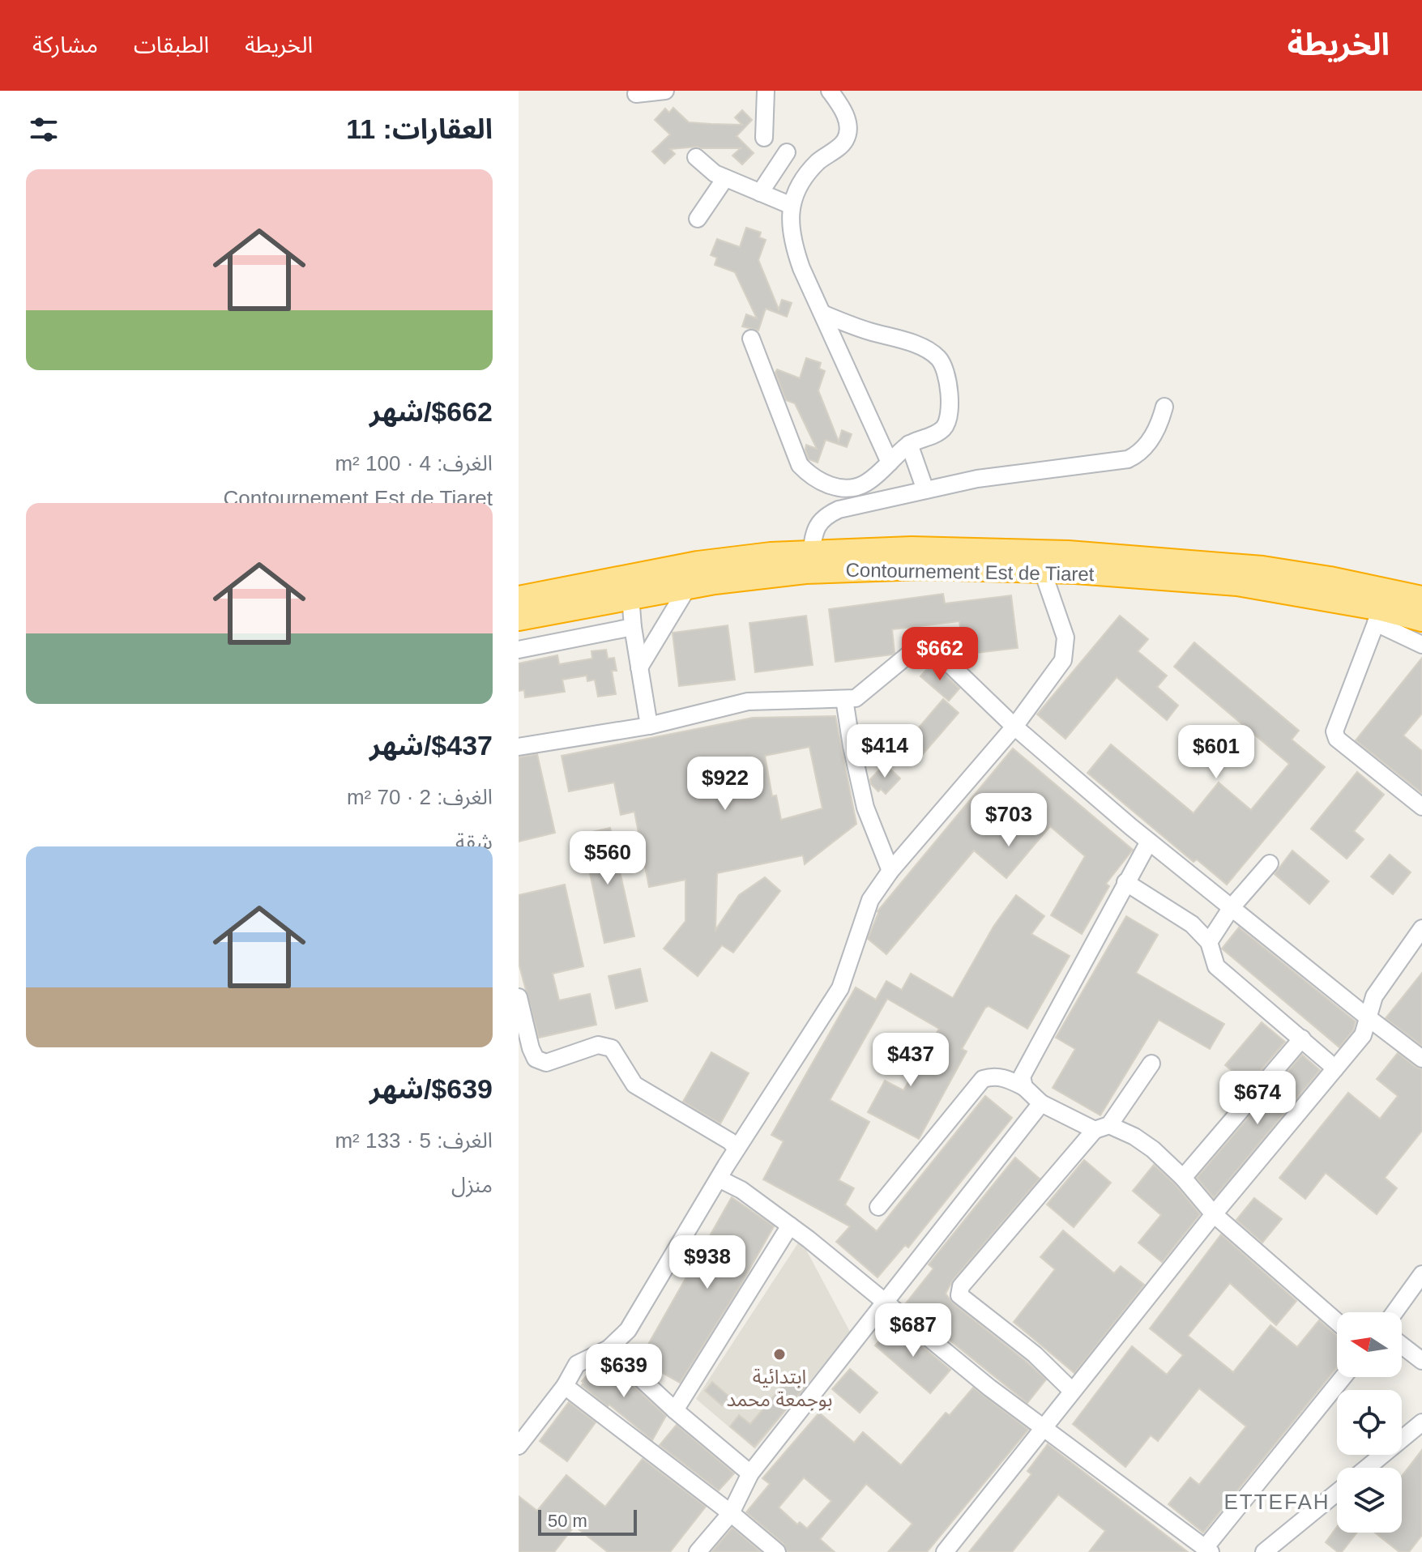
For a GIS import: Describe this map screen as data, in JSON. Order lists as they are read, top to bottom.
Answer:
{
  "streets": {
    "highway": ["Contournement Est de Tiaret"]
  },
  "districts": ["ETTEFAH"],
  "places": ["ابتدائية بوجمعة محمد"],
  "scale_bar": "50 m",
  "north": "left",
  "page": {
    "header": "الخريطة",
    "nav": ["الخريطة", "الطبقات", "مشاركة"],
    "heading": "العقارات: 11",
    "list": [
      {
        "name": "$662/شهر",
        "note": "الغرف: 4 · 100 m² · Contournement Est de Tiaret"
      },
      {
        "name": "$437/شهر",
        "note": "الغرف: 2 · 70 m² · شقة"
      },
      {
        "name": "$639/شهر",
        "note": "الغرف: 5 · 133 m² · منزل"
      }
    ],
    "price": [
      "$662",
      "$414",
      "$601",
      "$922",
      "$703",
      "$560",
      "$437",
      "$674",
      "$938",
      "$687",
      "$639"
    ],
    "scale": "50 m"
  }
}
